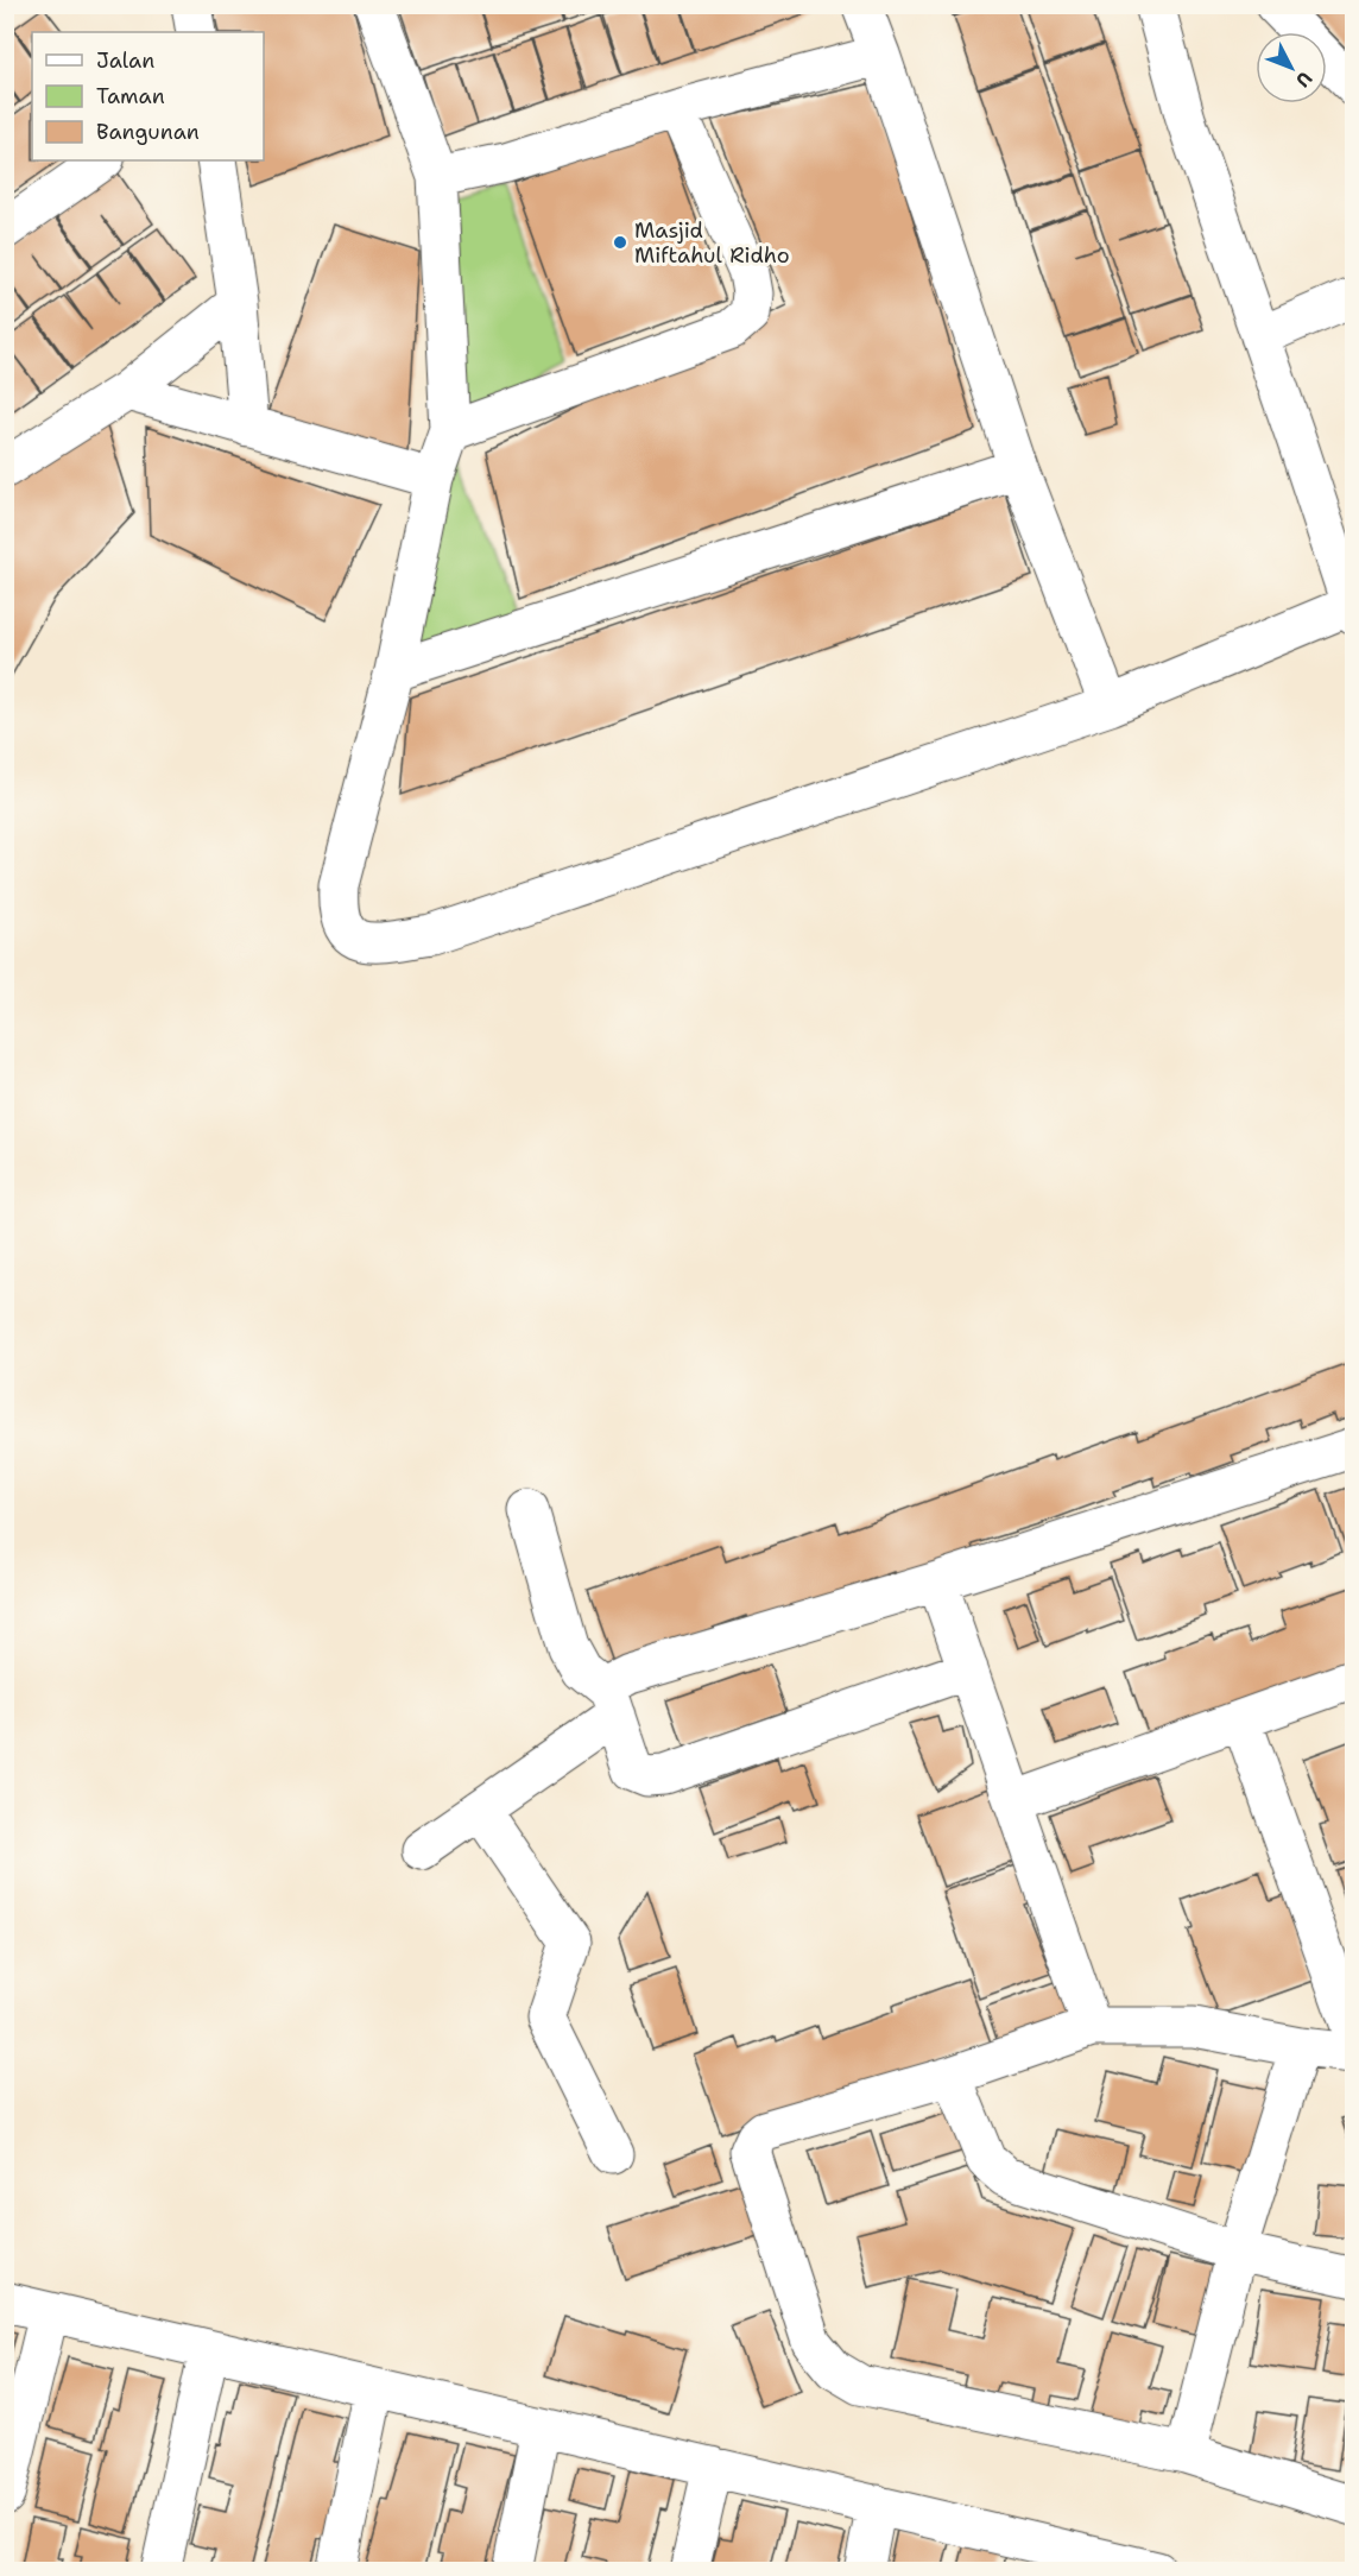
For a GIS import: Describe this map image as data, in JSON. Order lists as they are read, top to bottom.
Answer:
{
  "places": ["Masjid Miftahul Ridho"],
  "legend": ["Jalan", "Taman", "Bangunan"],
  "north": "bottom right"
}
